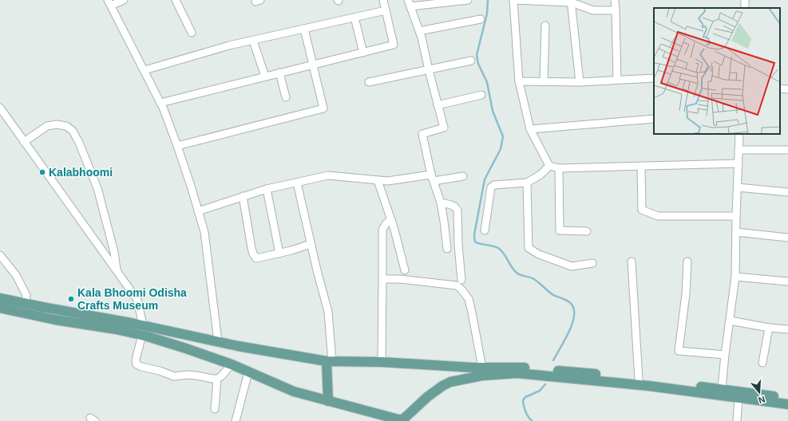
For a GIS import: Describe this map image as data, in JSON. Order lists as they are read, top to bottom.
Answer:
{
  "places": ["Kalabhoomi", "Kala Bhoomi Odisha Crafts Museum"],
  "north": "bottom"
}
